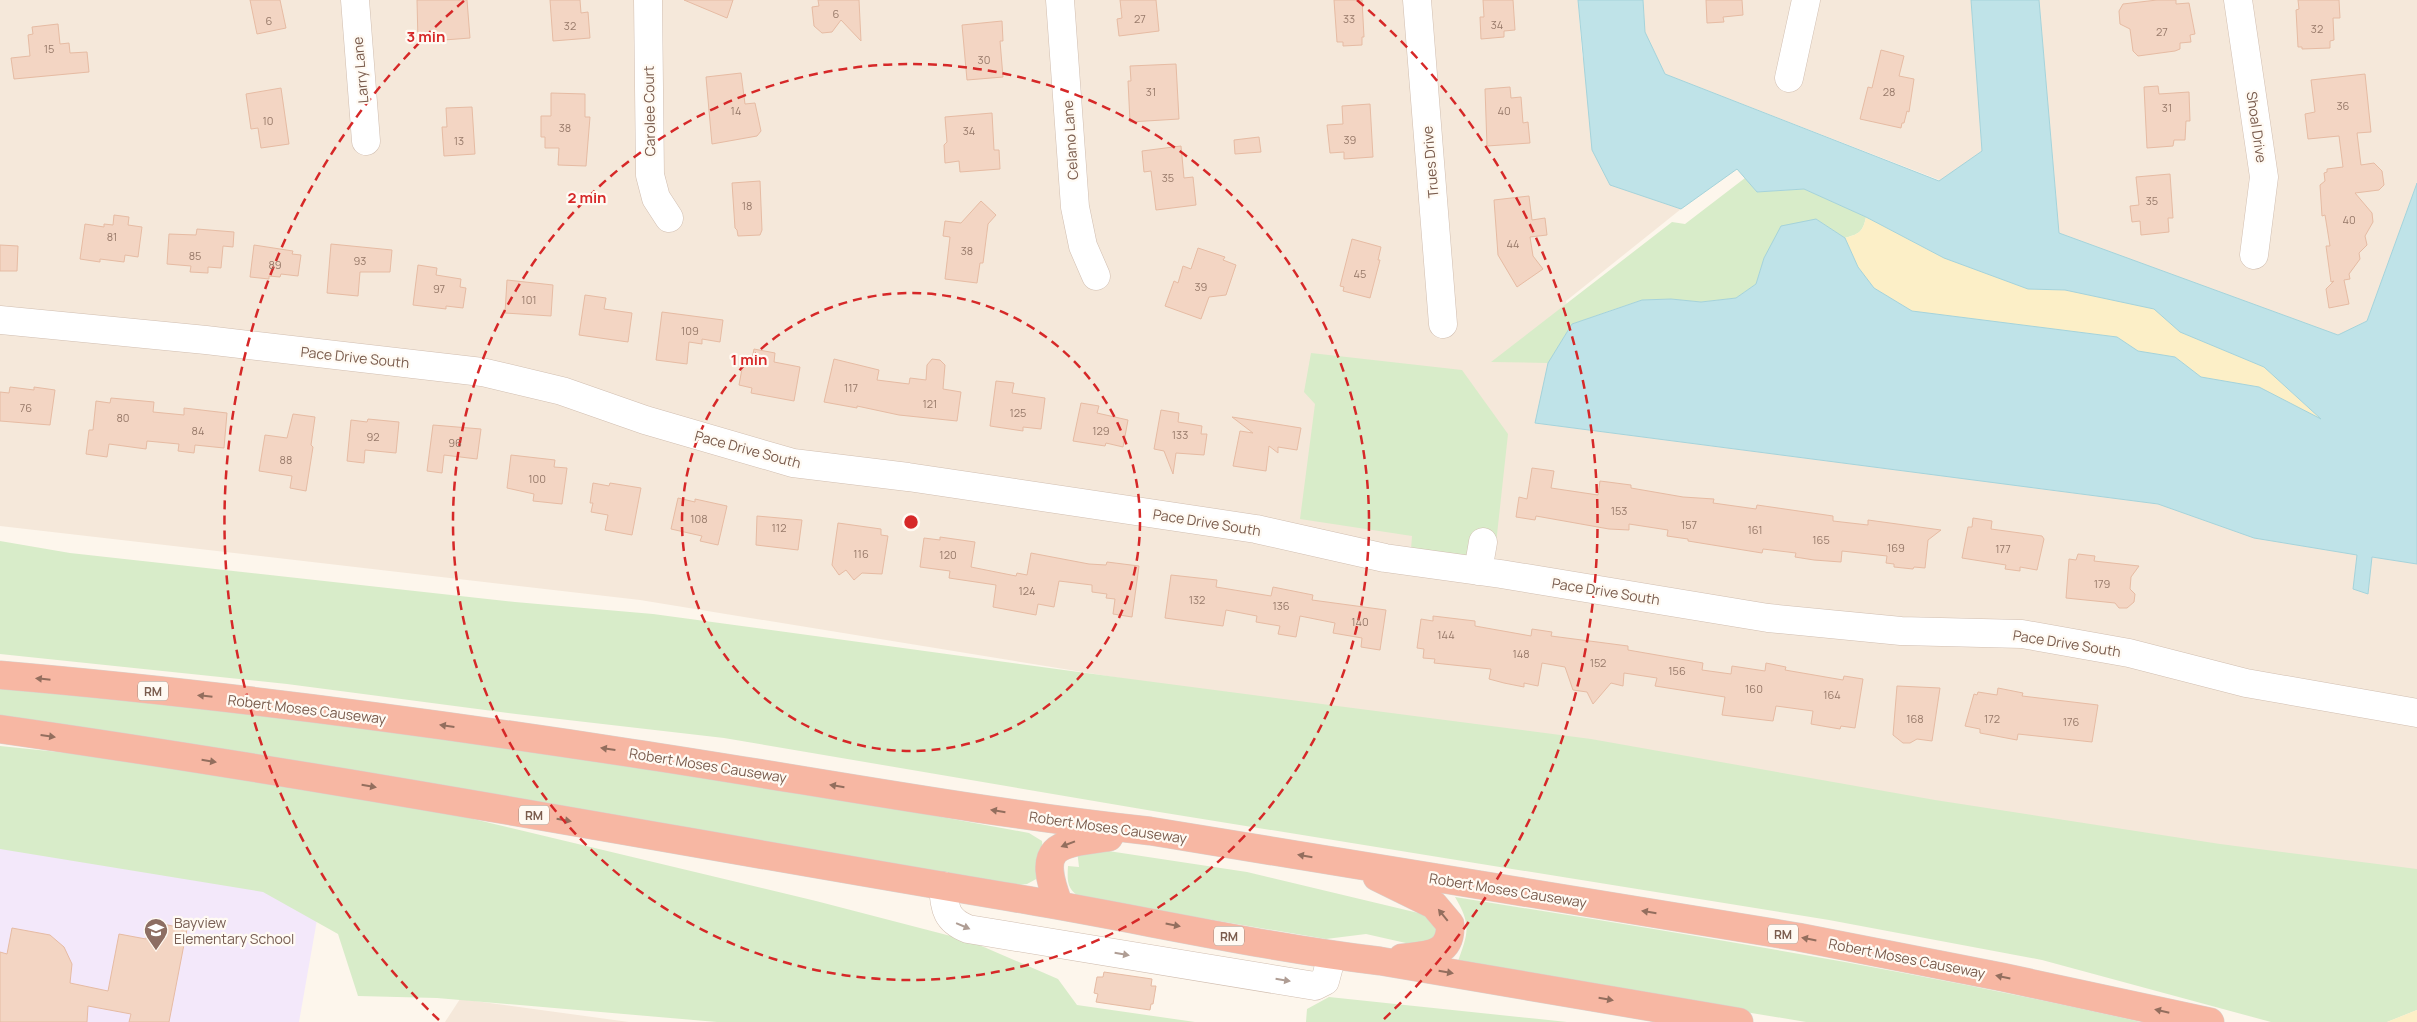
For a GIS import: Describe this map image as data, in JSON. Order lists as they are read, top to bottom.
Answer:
{
  "streets": {
    "highway": ["RM", "Robert Moses Causeway"],
    "street": [
      "Larry Lane",
      "Carolee Court",
      "Shoal Drive",
      "Celano Lane",
      "Trues Drive",
      "Pace Drive South"
    ]
  },
  "places": {
    "school or university": ["Bayview Elementary School"]
  },
  "house_numbers": [
    "6",
    "27",
    "33",
    "6",
    "34",
    "32",
    "32",
    "27",
    "15",
    "30",
    "31",
    "28",
    "36",
    "31",
    "14",
    "40",
    "10",
    "38",
    "34",
    "39",
    "13",
    "35",
    "35",
    "18",
    "40",
    "81",
    "44",
    "38",
    "85",
    "93",
    "89",
    "45",
    "39",
    "97",
    "101",
    "109",
    "117",
    "121",
    "76",
    "125",
    "80",
    "84",
    "129",
    "133",
    "92",
    "96",
    "88",
    "100",
    "153",
    "108",
    "157",
    "112",
    "161",
    "165",
    "169",
    "177",
    "116",
    "120",
    "179",
    "124",
    "132",
    "136",
    "140",
    "144",
    "148",
    "152",
    "156",
    "160",
    "164",
    "168",
    "172",
    "176"
  ],
  "rings": ["3 min", "2 min", "1 min"]
}
